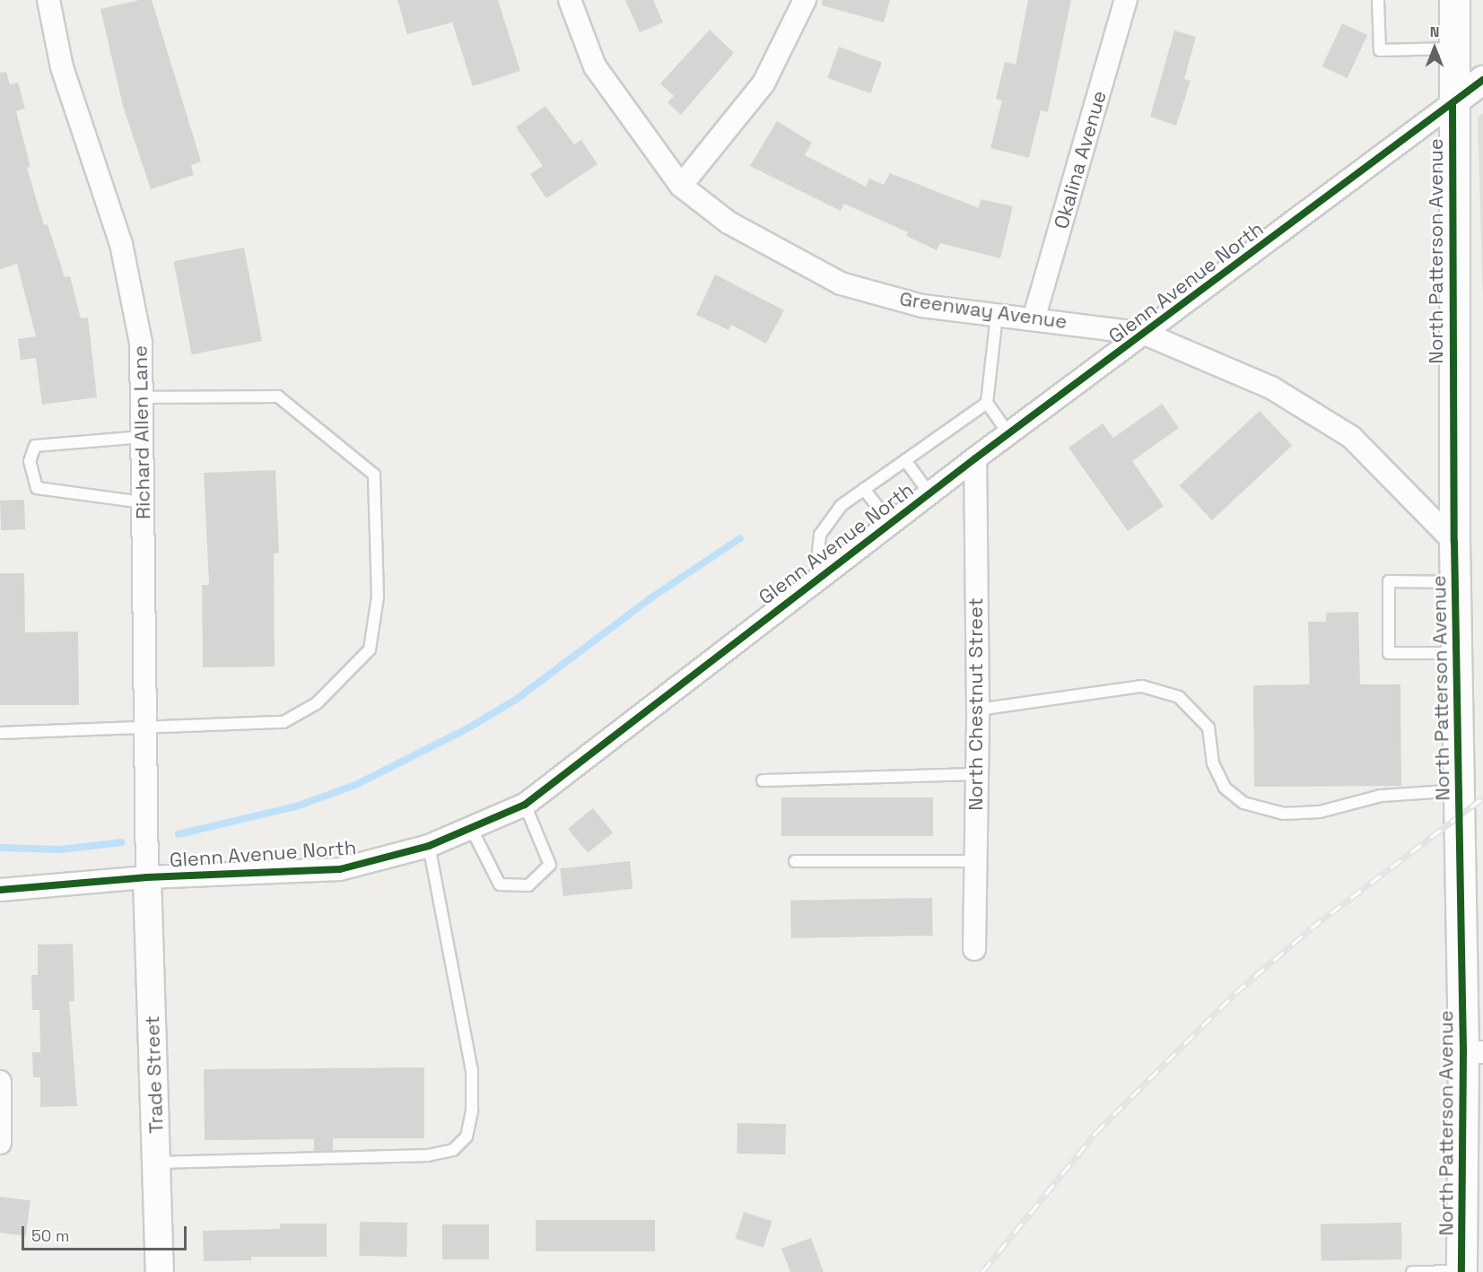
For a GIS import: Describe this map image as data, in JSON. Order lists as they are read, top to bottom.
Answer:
{
  "streets": {
    "main road": ["North Patterson Avenue"],
    "street": [
      "Okalina Avenue",
      "Glenn Avenue North",
      "Greenway Avenue",
      "Richard Allen Lane",
      "North Chestnut Street",
      "Trade Street"
    ]
  },
  "crossings": [
    ["Okalina Avenue", "Greenway Avenue"],
    ["North Patterson Avenue", "Glenn Avenue North"],
    ["North Patterson Avenue", "Greenway Avenue"],
    ["Glenn Avenue North", "Greenway Avenue"],
    ["Glenn Avenue North", "Richard Allen Lane"],
    ["Glenn Avenue North", "North Chestnut Street"],
    ["Glenn Avenue North", "Trade Street"],
    ["Richard Allen Lane", "Trade Street"]
  ],
  "scale_bar": "50 m",
  "north": "top"
}
